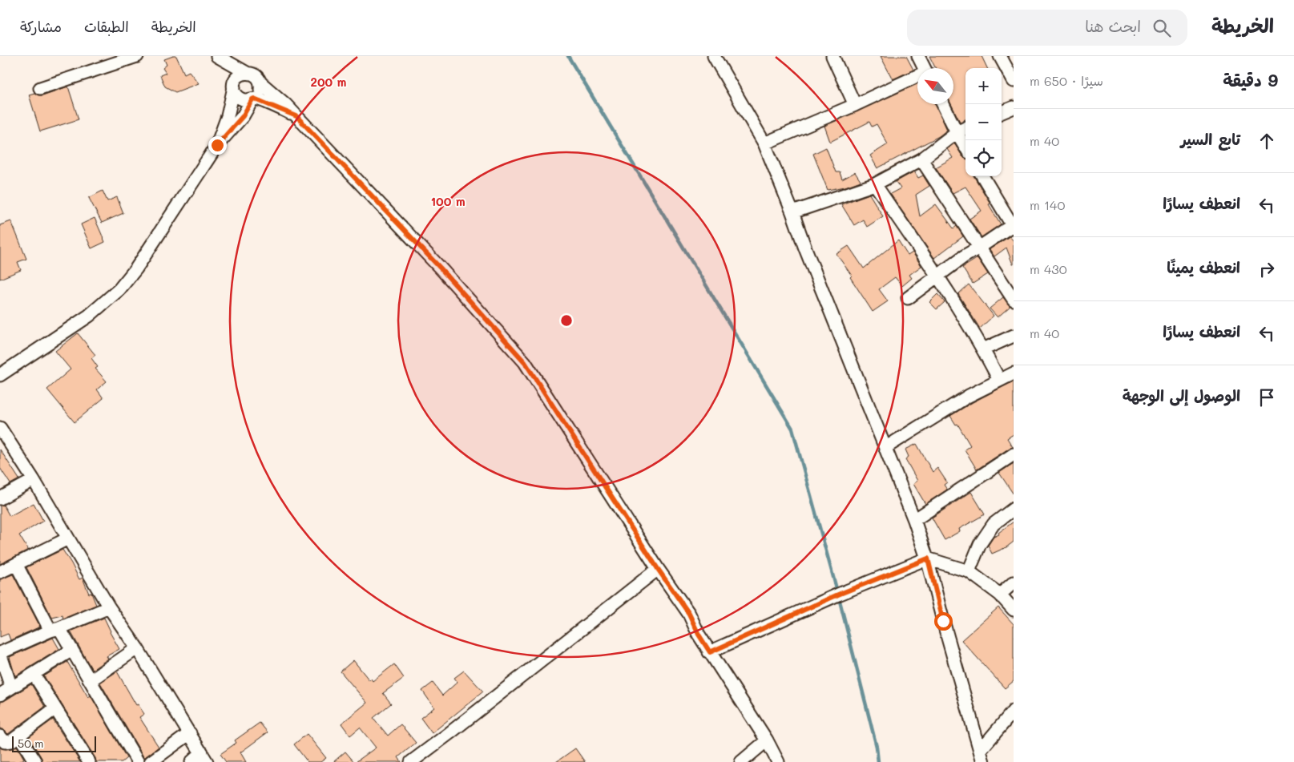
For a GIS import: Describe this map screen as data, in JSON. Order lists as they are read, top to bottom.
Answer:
{
  "scale_bar": "50 m",
  "north": "top left",
  "page": {
    "header": "الخريطة",
    "search": "ابحث هنا",
    "nav": ["الخريطة", "الطبقات", "مشاركة"],
    "heading": ["9 دقيقة", "سيرًا · 650 m"],
    "map_buttons": ["+", "−"],
    "list": [
      ["تابع السير", "40 m"],
      ["انعطف يسارًا", "140 m"],
      ["انعطف يمينًا", "430 m"],
      ["انعطف يسارًا", "40 m"],
      "الوصول إلى الوجهة"
    ],
    "scale": "50 m"
  },
  "rings": ["200 m", "100 m"]
}
